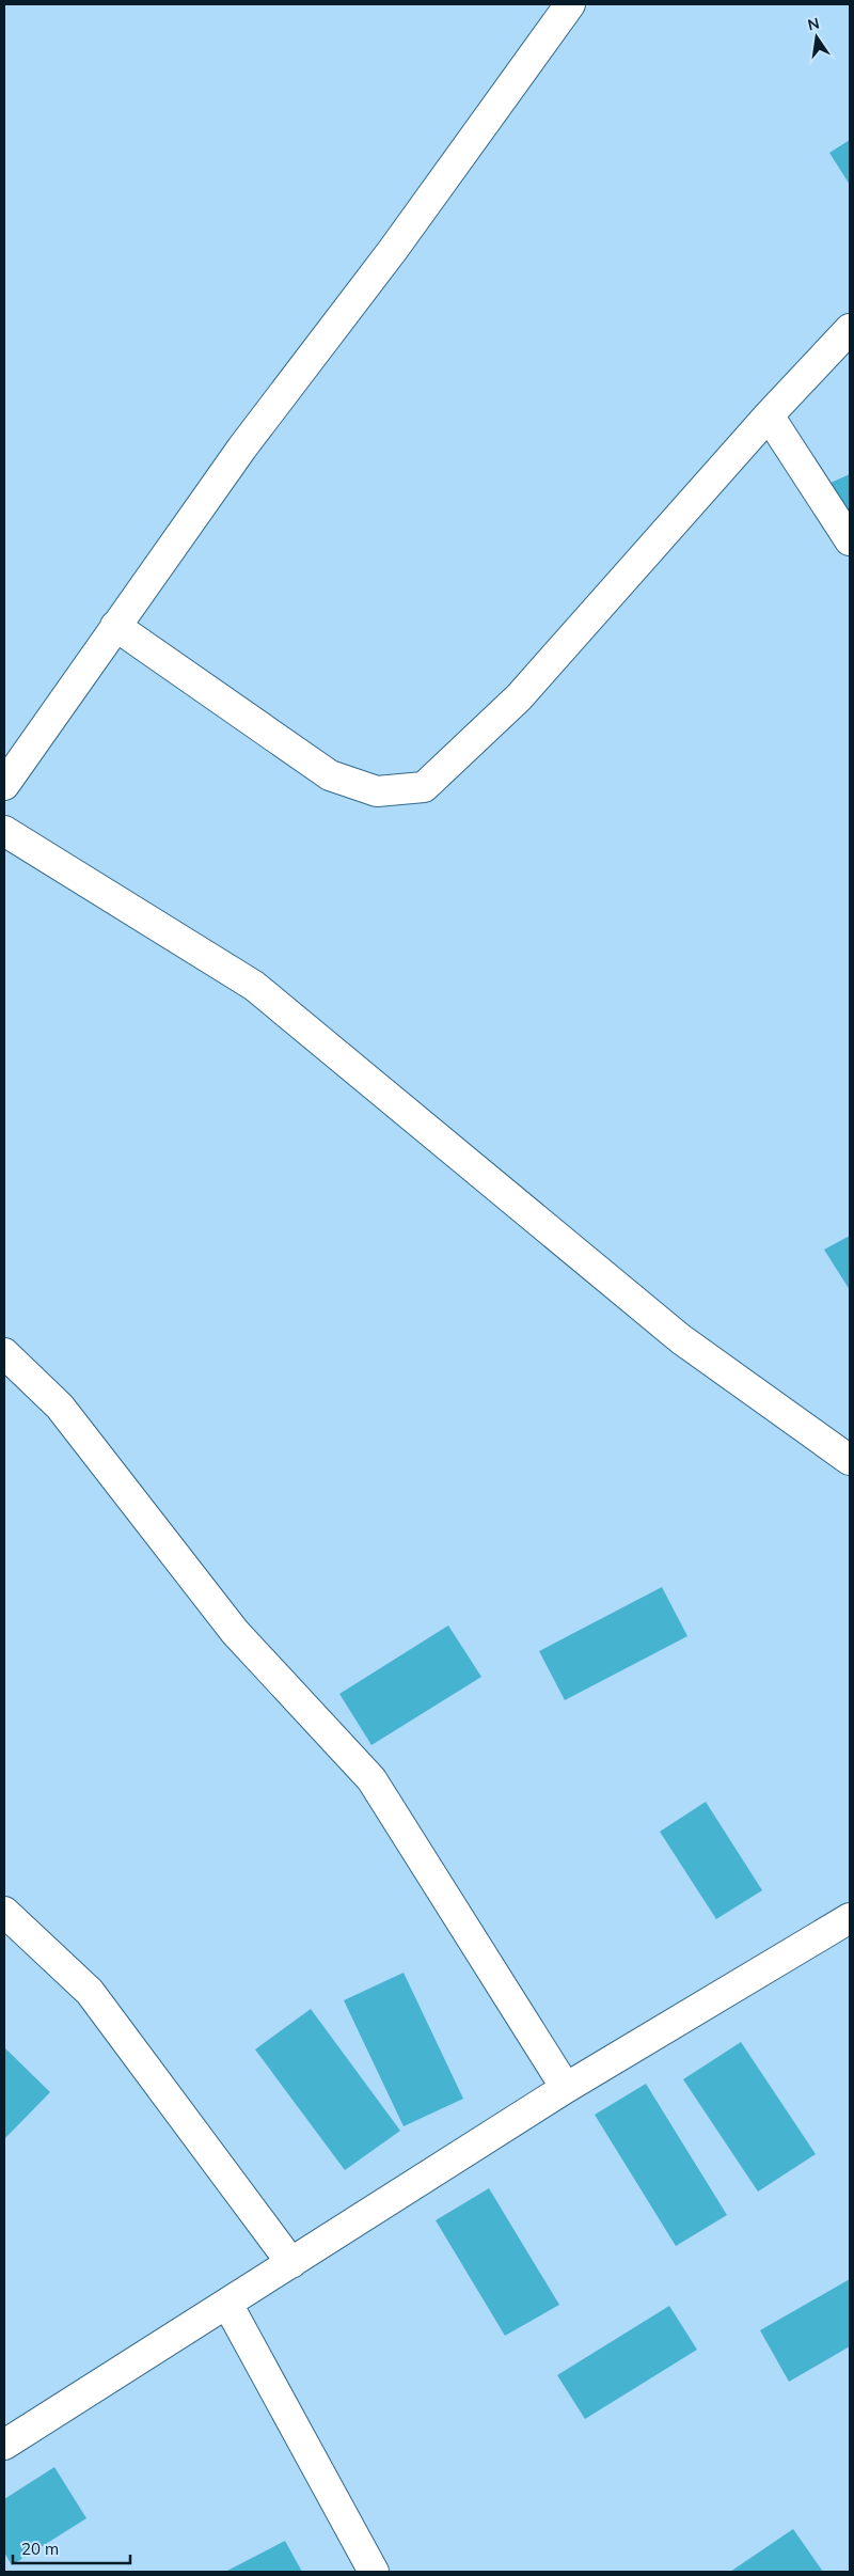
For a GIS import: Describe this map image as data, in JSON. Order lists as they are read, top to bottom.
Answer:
{
  "scale_bar": "20 m",
  "north": "top"
}
